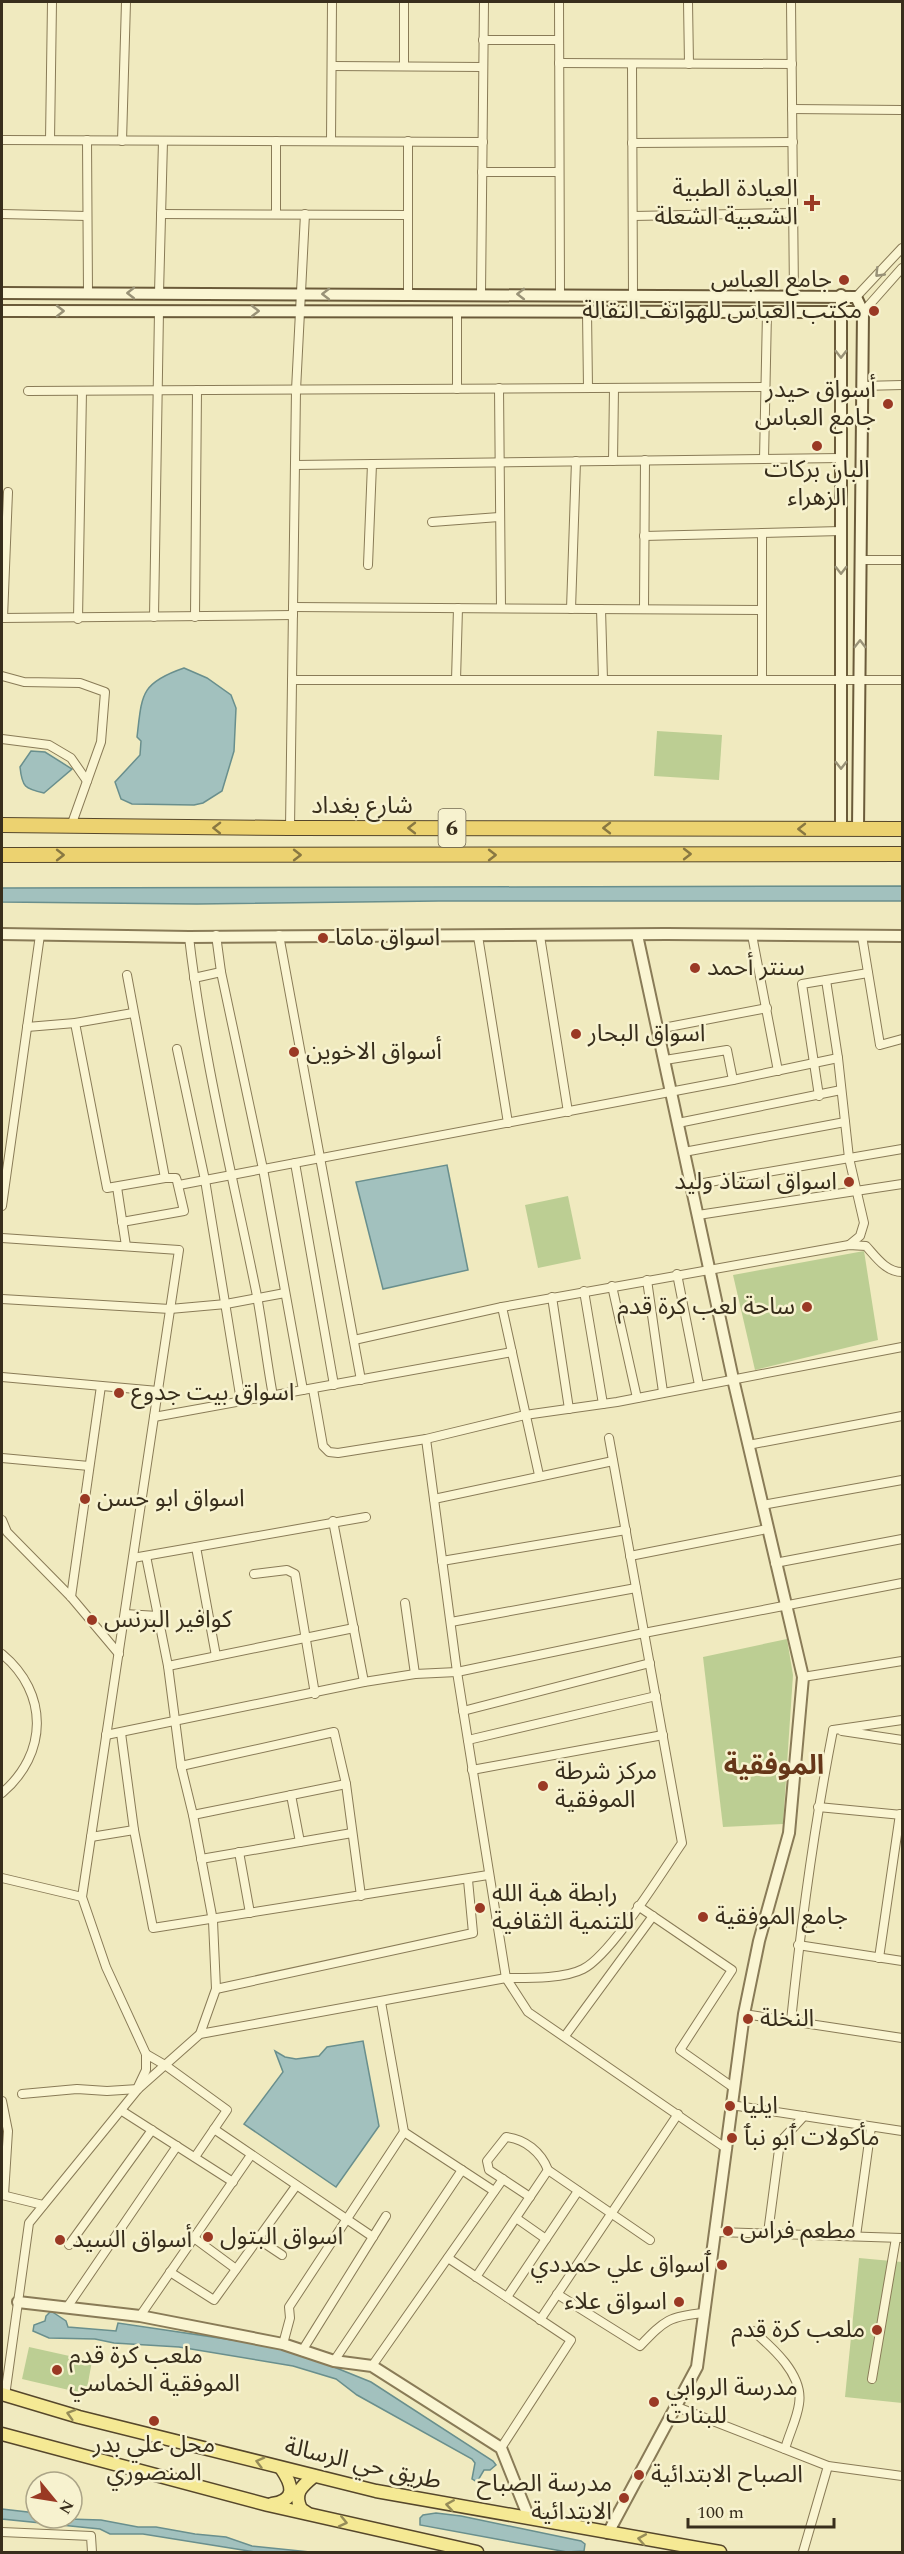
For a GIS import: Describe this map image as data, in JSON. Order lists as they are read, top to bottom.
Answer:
{
  "streets": {
    "highway": ["شارع بغداد", "6"],
    "main road": ["طريق حي الرسالة"]
  },
  "districts": ["الموفقية"],
  "places": {
    "health": ["العيادة الطبية الشعبية الشعلة"],
    "other": [
      "جامع العباس",
      "مكتب العباس للهواتف النقالة",
      "أسواق حيدر جامع العباس",
      "البان بركات الزهراء",
      "اسواق ماما",
      "سنتر أحمد",
      "اسواق البحار",
      "أسواق الاخوين",
      "اسواق استاذ وليد",
      "ساحة لعب كرة قدم",
      "اسواق بيت جدوع",
      "اسواق ابو حسن",
      "كوافير البرنس",
      "مركز شرطة الموفقية",
      "رابطة هبة الله للتنمية الثقافية",
      "جامع الموفقية",
      "النخلة",
      "ايليا",
      "مأكولات ٲبو نبٲ",
      "مطعم فراس",
      "اسواق البتول",
      "أسواق السيد",
      "ٲسواق علي حمددي",
      "اسواق علاء",
      "ملعب كرة قدم",
      "ملعب كرة قدم الموفقية الخماسي",
      "مدرسة الروابي للبنات",
      "محل علي بدر المنصوري",
      "الصباح الابتدائية",
      "مدرسة الصباح الابتدائية"
    ]
  },
  "scale_bar": "100 m",
  "north": "bottom right"
}
